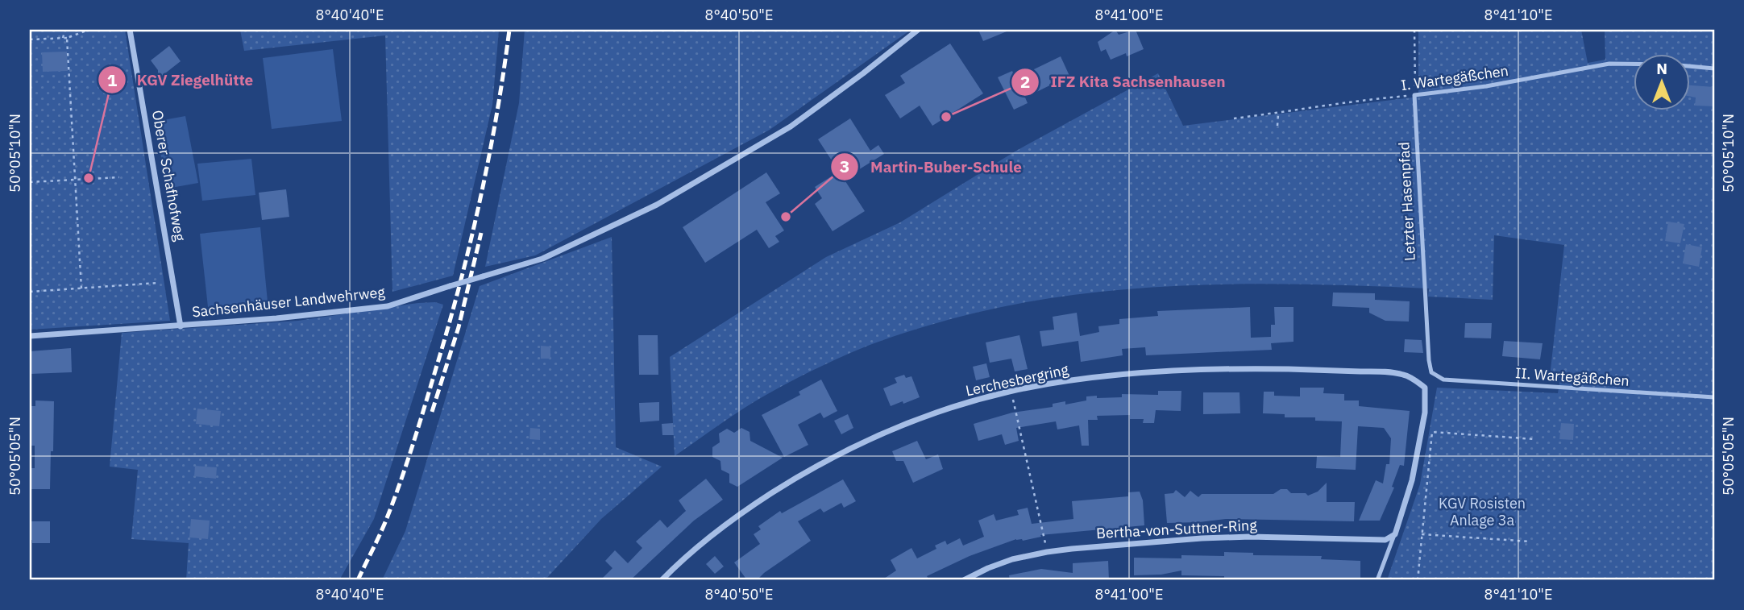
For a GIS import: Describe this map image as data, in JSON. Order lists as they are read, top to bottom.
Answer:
{
  "streets": {
    "street": [
      "Oberer Schafhofweg",
      "Sachsenhäuser Landwehrweg",
      "Lerchesbergring",
      "Bertha-von-Suttner-Ring"
    ],
    "lane": ["I. Wartegäßchen", "Letzter Hasenpfad", "II. Wartegäßchen"]
  },
  "crossings": [
    ["I. Wartegäßchen", "Letzter Hasenpfad"],
    ["Oberer Schafhofweg", "Sachsenhäuser Landwehrweg"],
    ["Letzter Hasenpfad", "II. Wartegäßchen"],
    ["Lerchesbergring", "Bertha-von-Suttner-Ring"]
  ],
  "parks": ["KGV Rosisten Anlage 3a"],
  "places": ["IFZ Kita Sachsenhausen", "KGV Ziegelhütte", "Martin-Buber-Schule"],
  "north": "top",
  "coordinates": [
    "8°40'40\"E",
    "8°40'50\"E",
    "8°41'00\"E",
    "8°41'10\"E",
    "50°05'10\"N",
    "50°05'05\"N"
  ]
}
